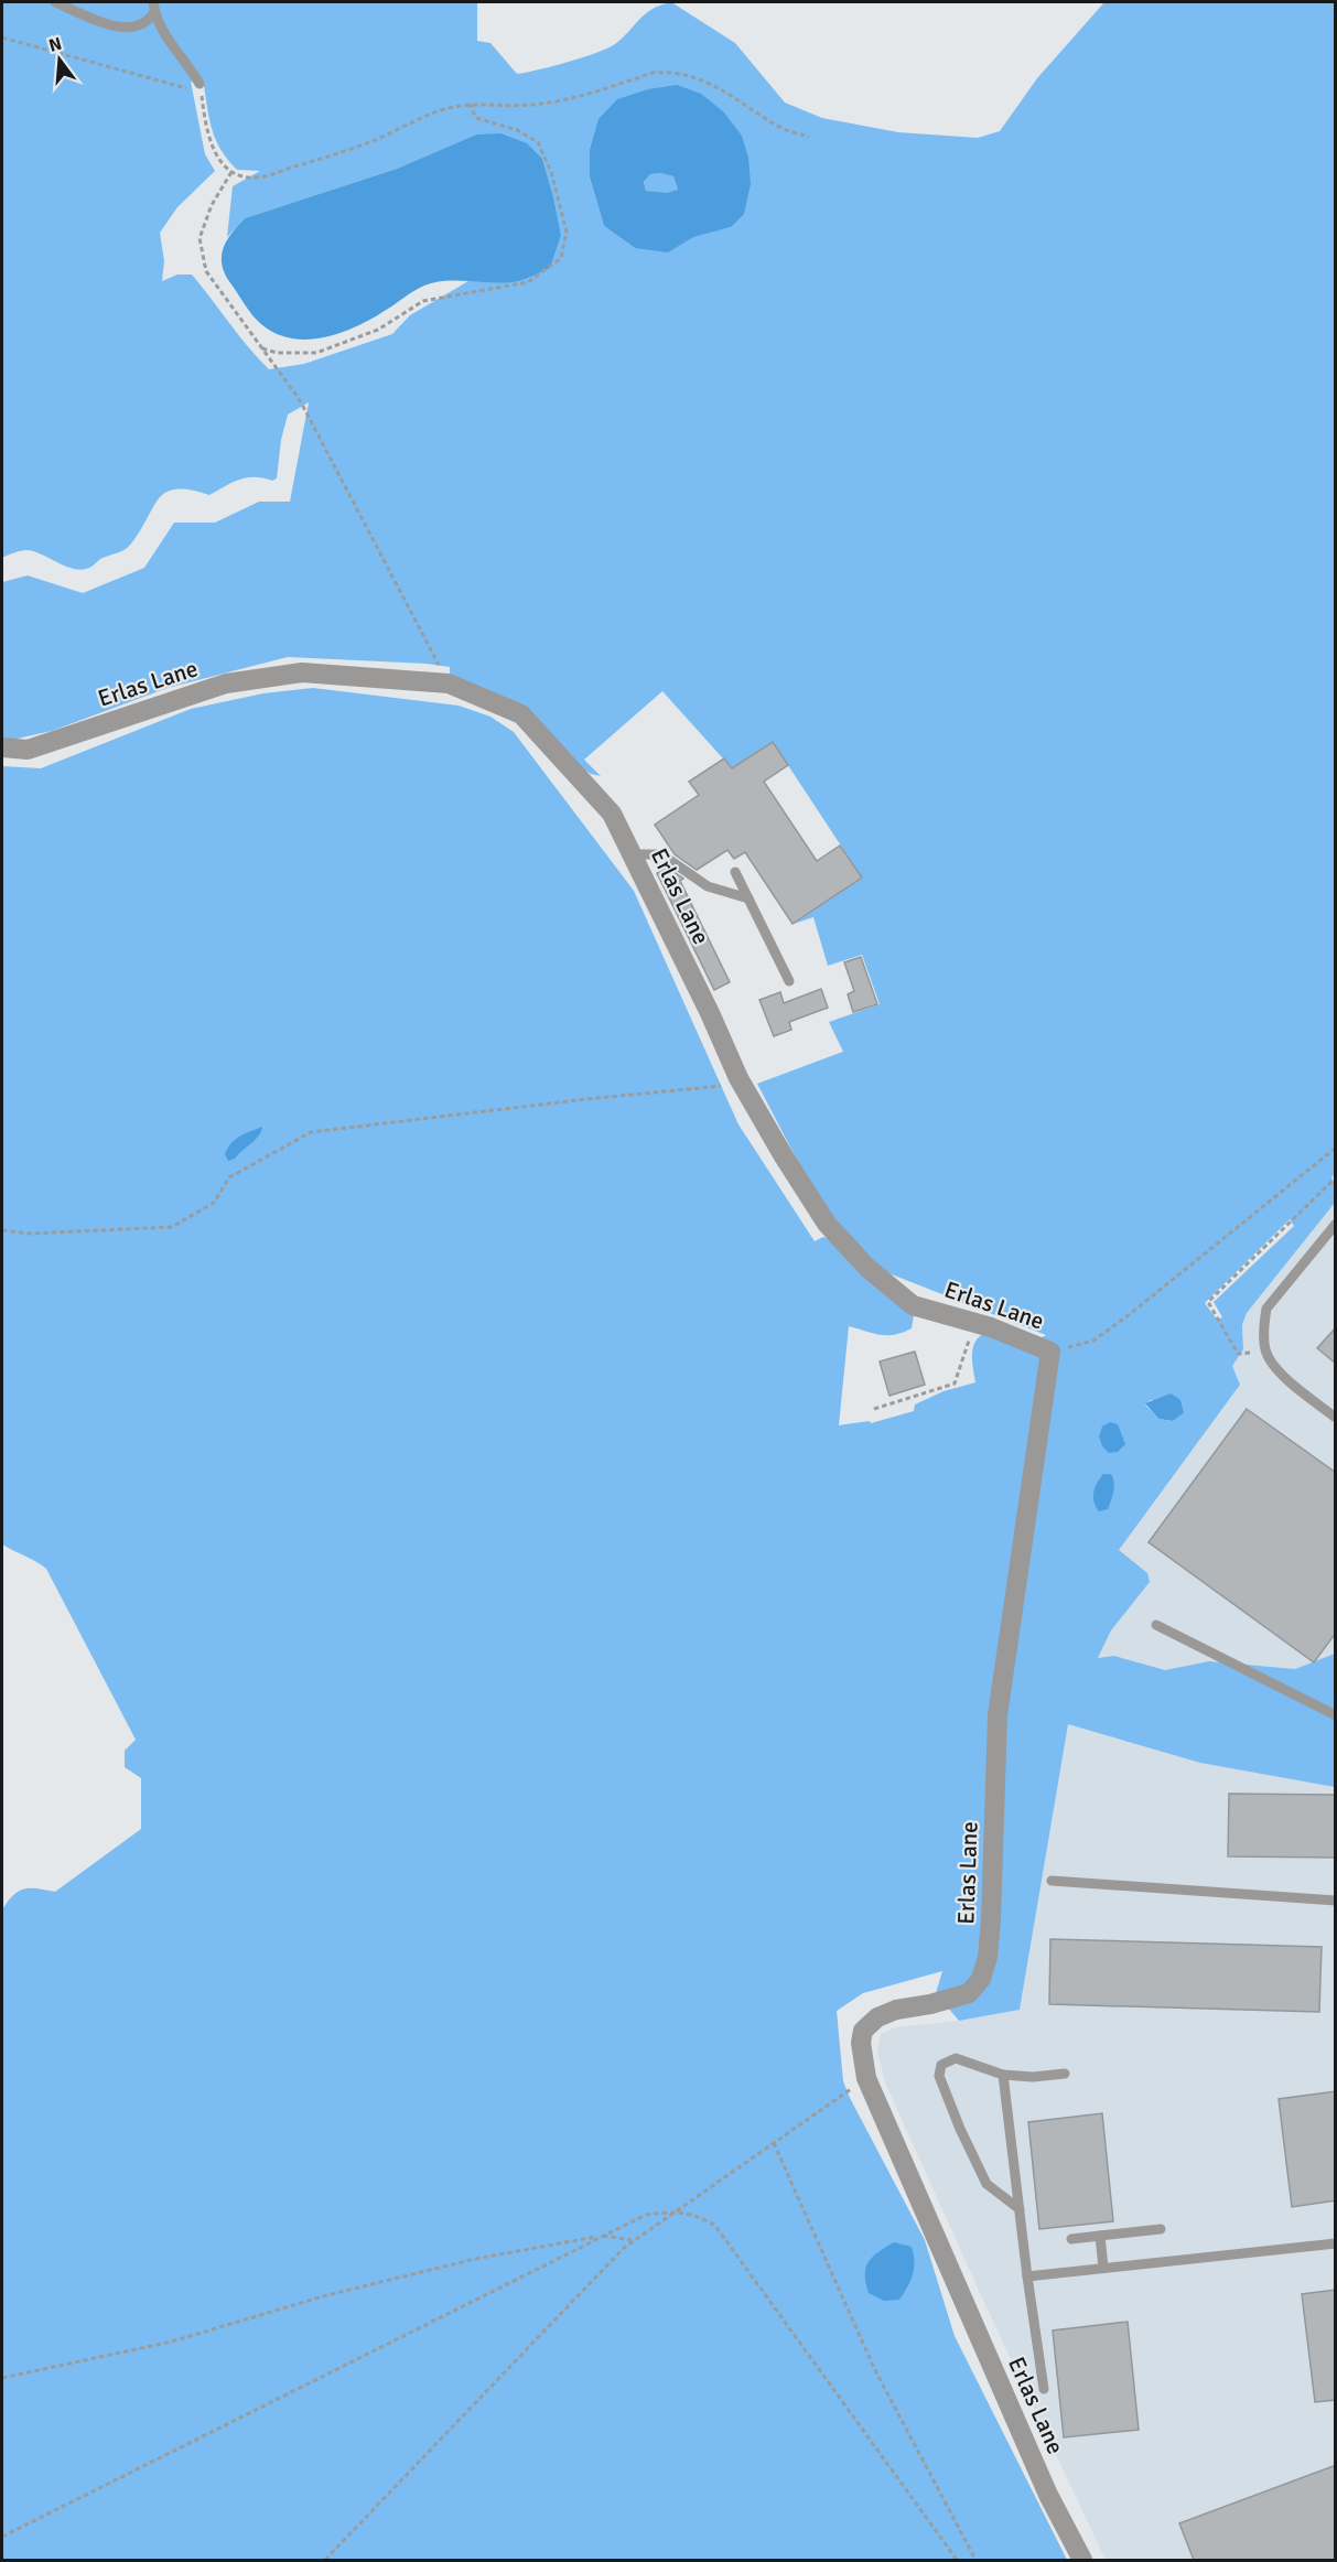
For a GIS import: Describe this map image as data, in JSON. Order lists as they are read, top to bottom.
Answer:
{
  "streets": {
    "street": ["Erlas Lane"]
  },
  "north": "top"
}
